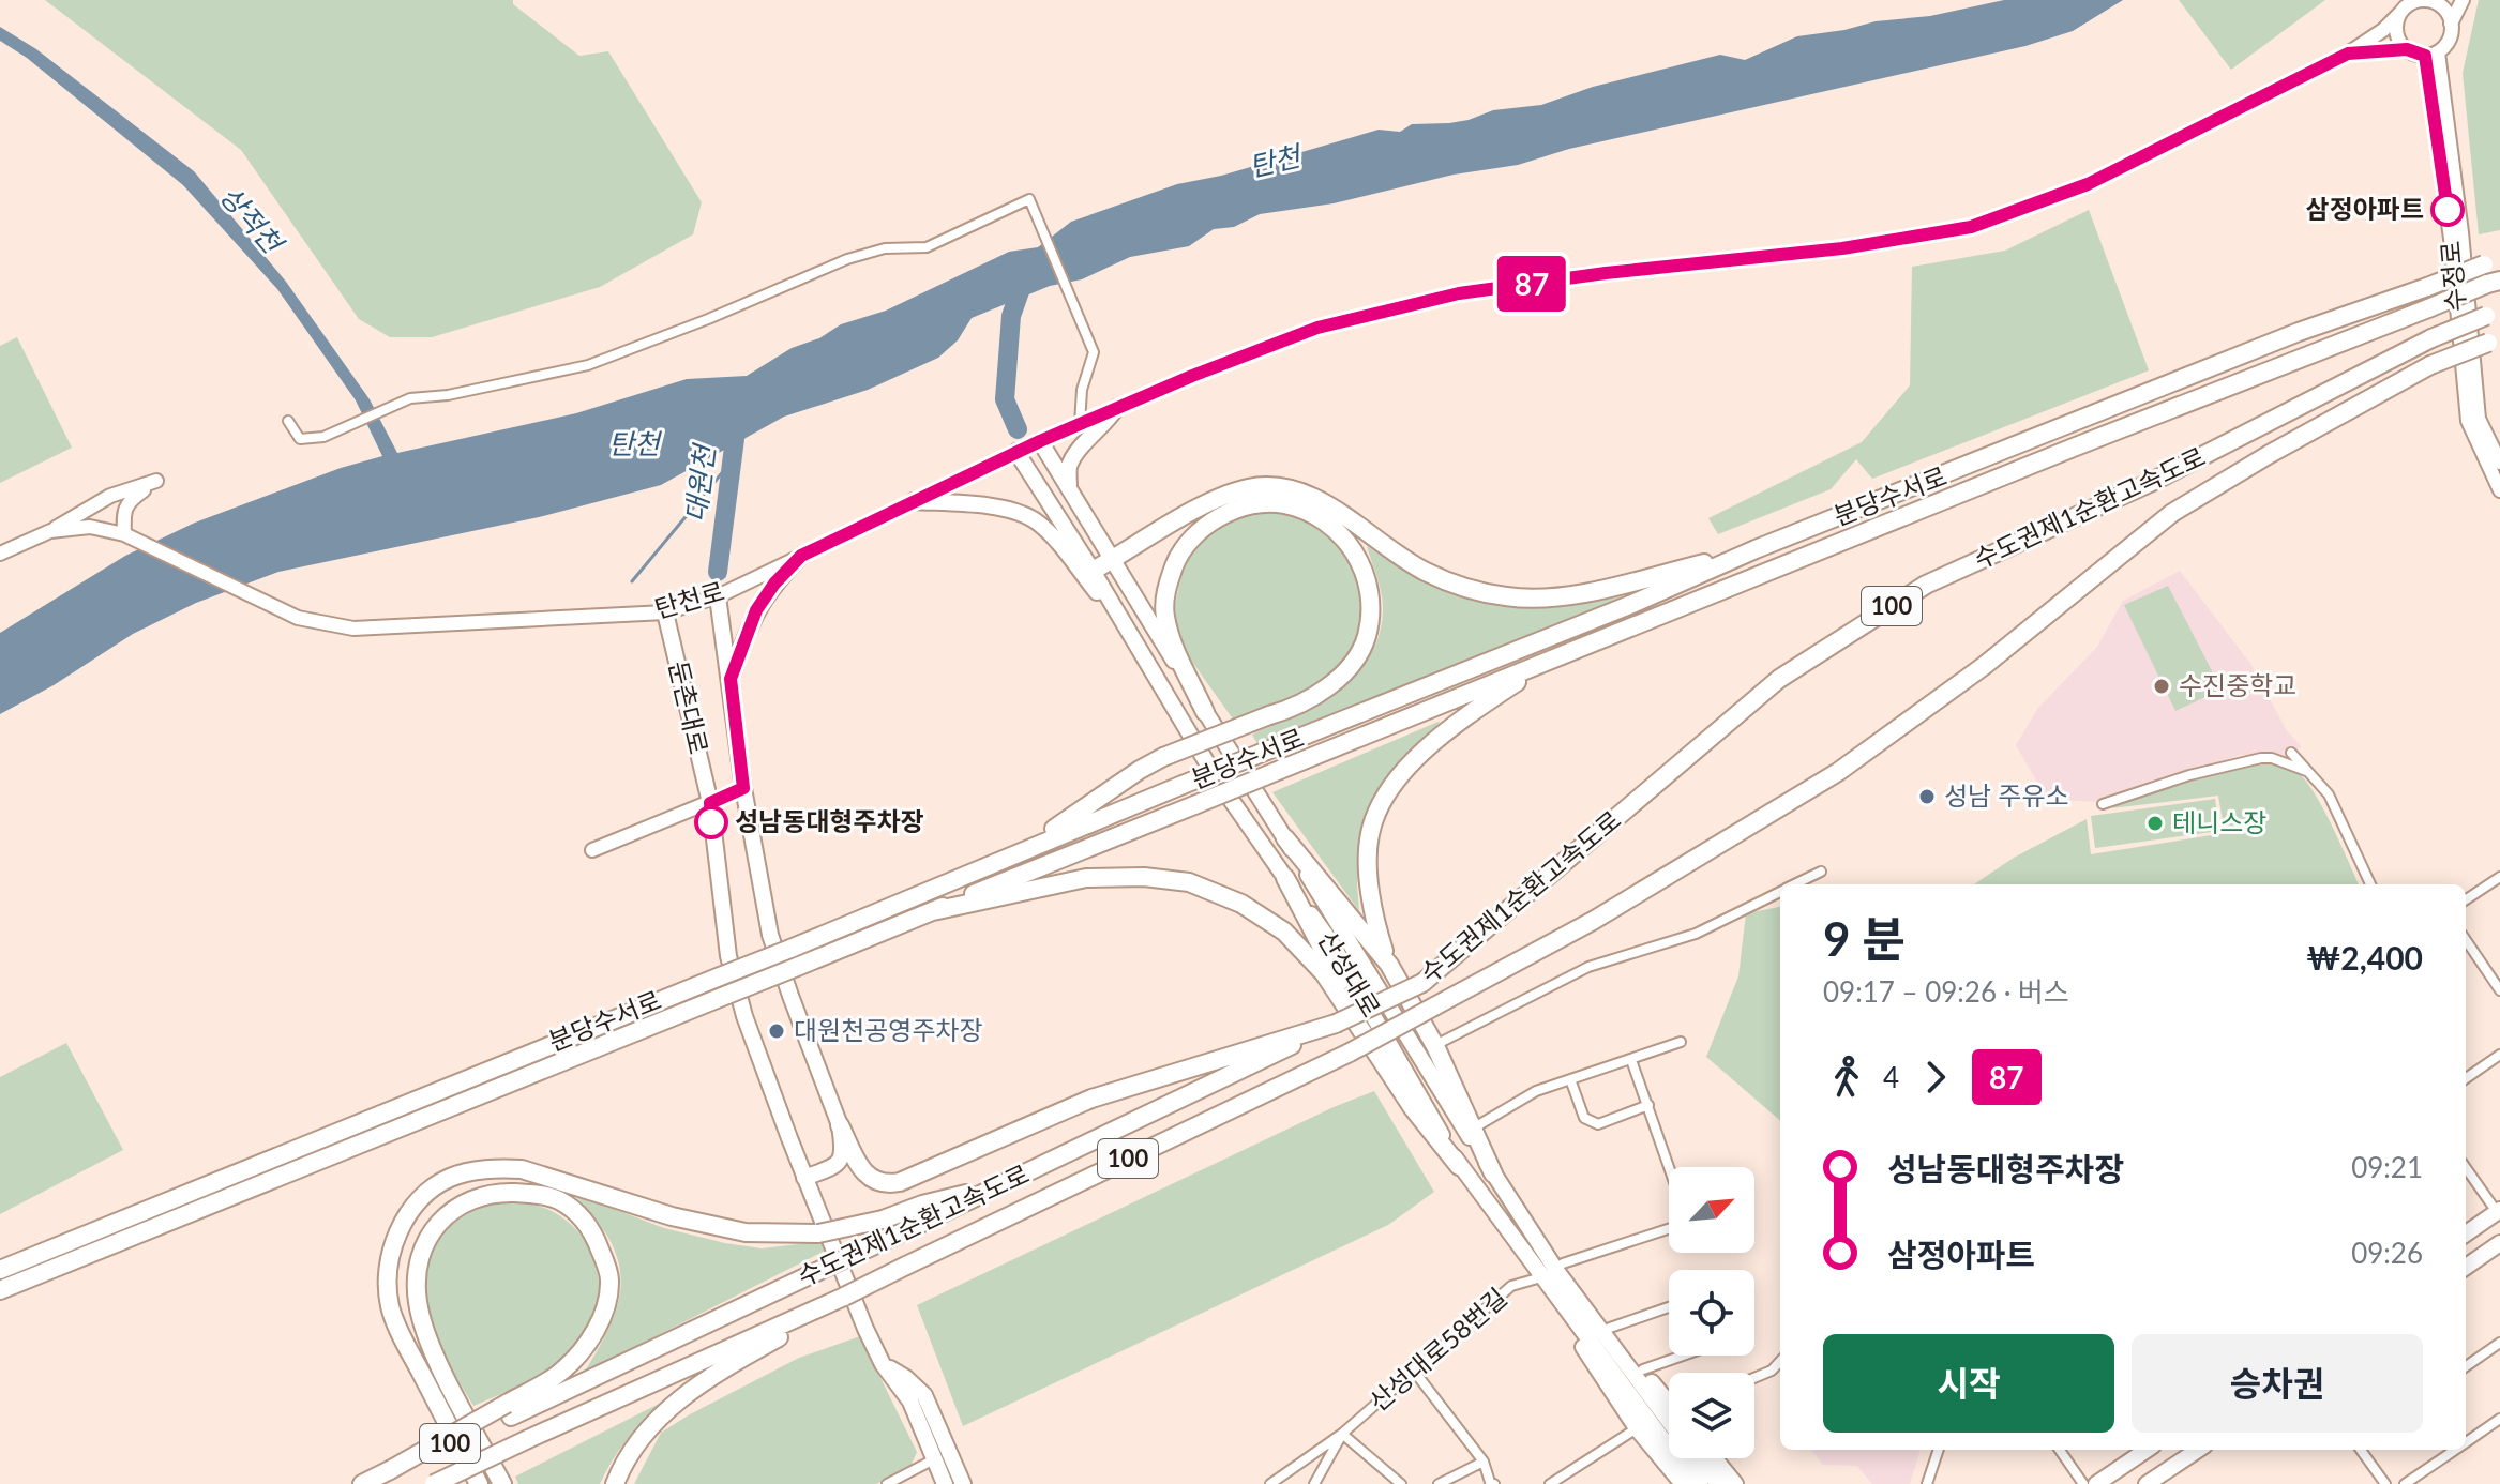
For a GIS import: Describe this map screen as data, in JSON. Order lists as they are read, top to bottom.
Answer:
{
  "streets": {
    "highway": ["분당수서로", "수도권제1순환고속도로", "100"],
    "main road": [
      "수정로",
      "탄천로",
      "둔촌대로",
      "산성대로"
    ],
    "street": ["산성대로58번길"]
  },
  "crossings": [
    ["수정로", "탄천로"],
    ["탄천로", "둔촌대로"],
    ["탄천로", "산성대로"],
    ["산성대로", "산성대로58번길"]
  ],
  "water": ["탄천", "상적천", "대원천"],
  "places": [
    "삼정아파트",
    "수진중학교",
    "성남 주유소",
    "성남동대형주차장",
    "테니스장",
    "대원천공영주차장"
  ],
  "lines": ["bus line 87"],
  "north": "top right",
  "page": {
    "on_map": "87",
    "heading": ["9 분", "09:17 – 09:26 · 버스", "₩2,400"],
    "legs": ["4", "87"],
    "list": [
      {
        "name": "성남동대형주차장",
        "value": "09:21"
      },
      {
        "name": "삼정아파트",
        "value": "09:26"
      }
    ],
    "buttons": ["시작", "승차권"]
  }
}
